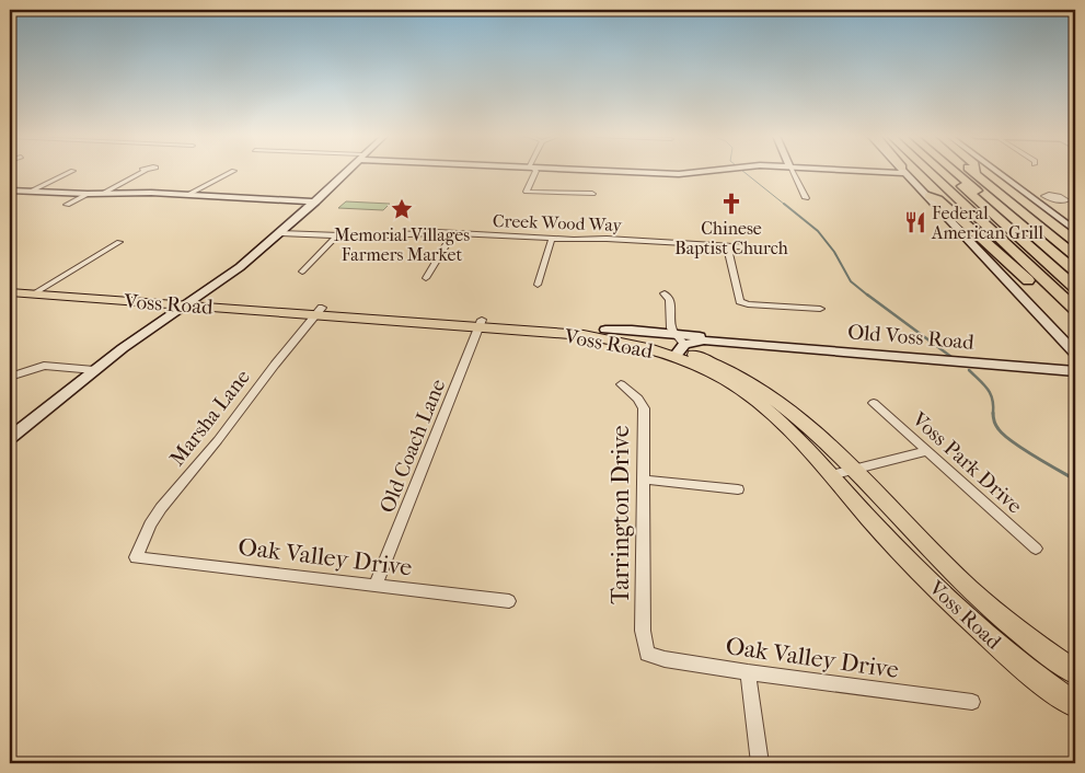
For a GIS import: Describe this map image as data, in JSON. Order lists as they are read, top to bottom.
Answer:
{
  "streets": {
    "main road": ["Voss Road"],
    "street": [
      "Creek Wood Way",
      "Old Voss Road",
      "Marsha Lane",
      "Old Coach Lane",
      "Voss Park Drive",
      "Tarrington Drive",
      "Oak Valley Drive"
    ]
  },
  "crossings": [
    ["Voss Road", "Old Voss Road"],
    ["Voss Road", "Marsha Lane"],
    ["Voss Road", "Old Coach Lane"],
    ["Marsha Lane", "Oak Valley Drive"],
    ["Old Coach Lane", "Oak Valley Drive"],
    ["Tarrington Drive", "Oak Valley Drive"]
  ],
  "places": {
    "church": ["Chinese Baptist Church"],
    "place": ["Memorial Villages Farmers Market"],
    "restaurant": ["Federal American Grill"]
  }
}
